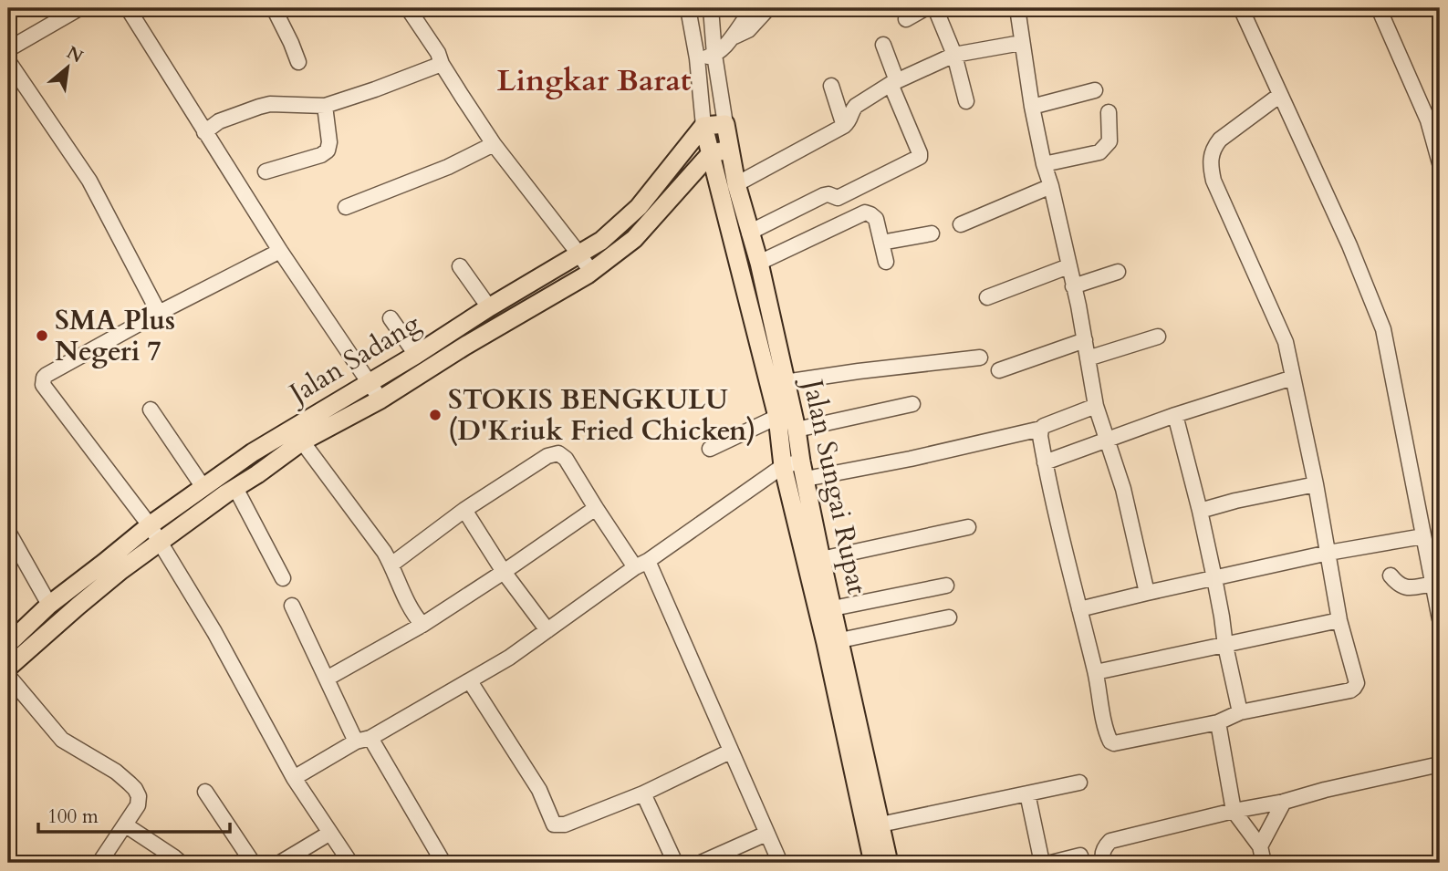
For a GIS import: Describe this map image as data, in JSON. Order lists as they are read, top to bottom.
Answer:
{
  "streets": {
    "main road": ["Jalan Sadang", "Jalan Sungai Rupat"]
  },
  "crossings": [
    ["Jalan Sadang", "Jalan Sungai Rupat"]
  ],
  "districts": ["Lingkar Barat"],
  "places": ["SMA Plus Negeri 7", "STOKIS BENGKULU (D'Kriuk Fried Chicken)"],
  "scale_bar": "100 m",
  "north": "top right"
}
